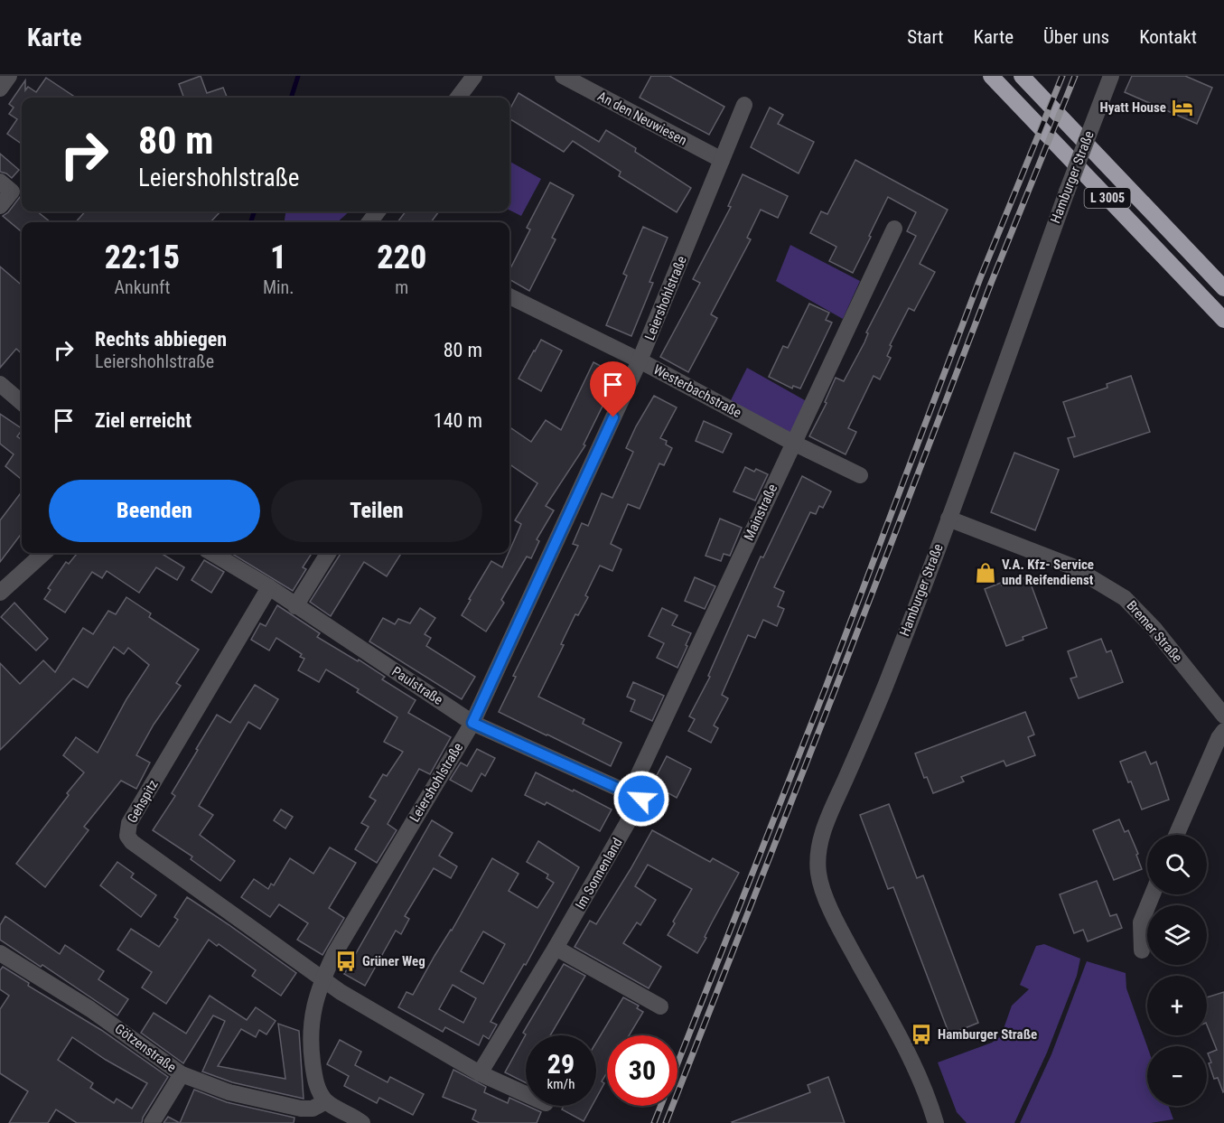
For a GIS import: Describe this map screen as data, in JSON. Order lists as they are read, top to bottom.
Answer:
{
  "streets": {
    "highway": ["L 3005"],
    "street": [
      "An den Neuwiesen",
      "Hamburger Straße",
      "Leiershohlstraße",
      "Westerbachstraße",
      "Mainstraße",
      "Bremer Straße",
      "Paulstraße",
      "Gehspitz",
      "Im Sonnenland",
      "Götzenstraße"
    ]
  },
  "crossings": [
    ["An den Neuwiesen", "Leiershohlstraße"],
    ["Hamburger Straße", "Bremer Straße"],
    ["Leiershohlstraße", "Westerbachstraße"],
    ["Leiershohlstraße", "Paulstraße"],
    ["Leiershohlstraße", "Gehspitz"],
    ["Leiershohlstraße", "Götzenstraße"],
    ["Westerbachstraße", "Mainstraße"],
    ["Mainstraße", "Paulstraße"],
    ["Mainstraße", "Im Sonnenland"],
    ["Paulstraße", "Gehspitz"],
    ["Paulstraße", "Im Sonnenland"]
  ],
  "places": {
    "hotel": ["Hyatt House"],
    "shop": ["V.A. Kfz- Service und Reifendienst"],
    "bus stop": ["Grüner Weg", "Hamburger Straße"]
  },
  "page": {
    "header": "Karte",
    "nav": [
      "Start",
      "Karte",
      "Über uns",
      "Kontakt"
    ],
    "turn": ["80 m", "Leiershohlstraße"],
    "eta": [
      "22:15",
      "Ankunft",
      "1",
      "Min.",
      "220",
      "m"
    ],
    "list": [
      {
        "name": "Rechts abbiegen",
        "note": "Leiershohlstraße",
        "value": "80 m"
      },
      {
        "name": "Ziel erreicht",
        "value": "140 m"
      }
    ],
    "buttons": ["Beenden", "Teilen"],
    "map_buttons": ["+", "−"],
    "speed": "29 km/h",
    "limit": "30"
  }
}
